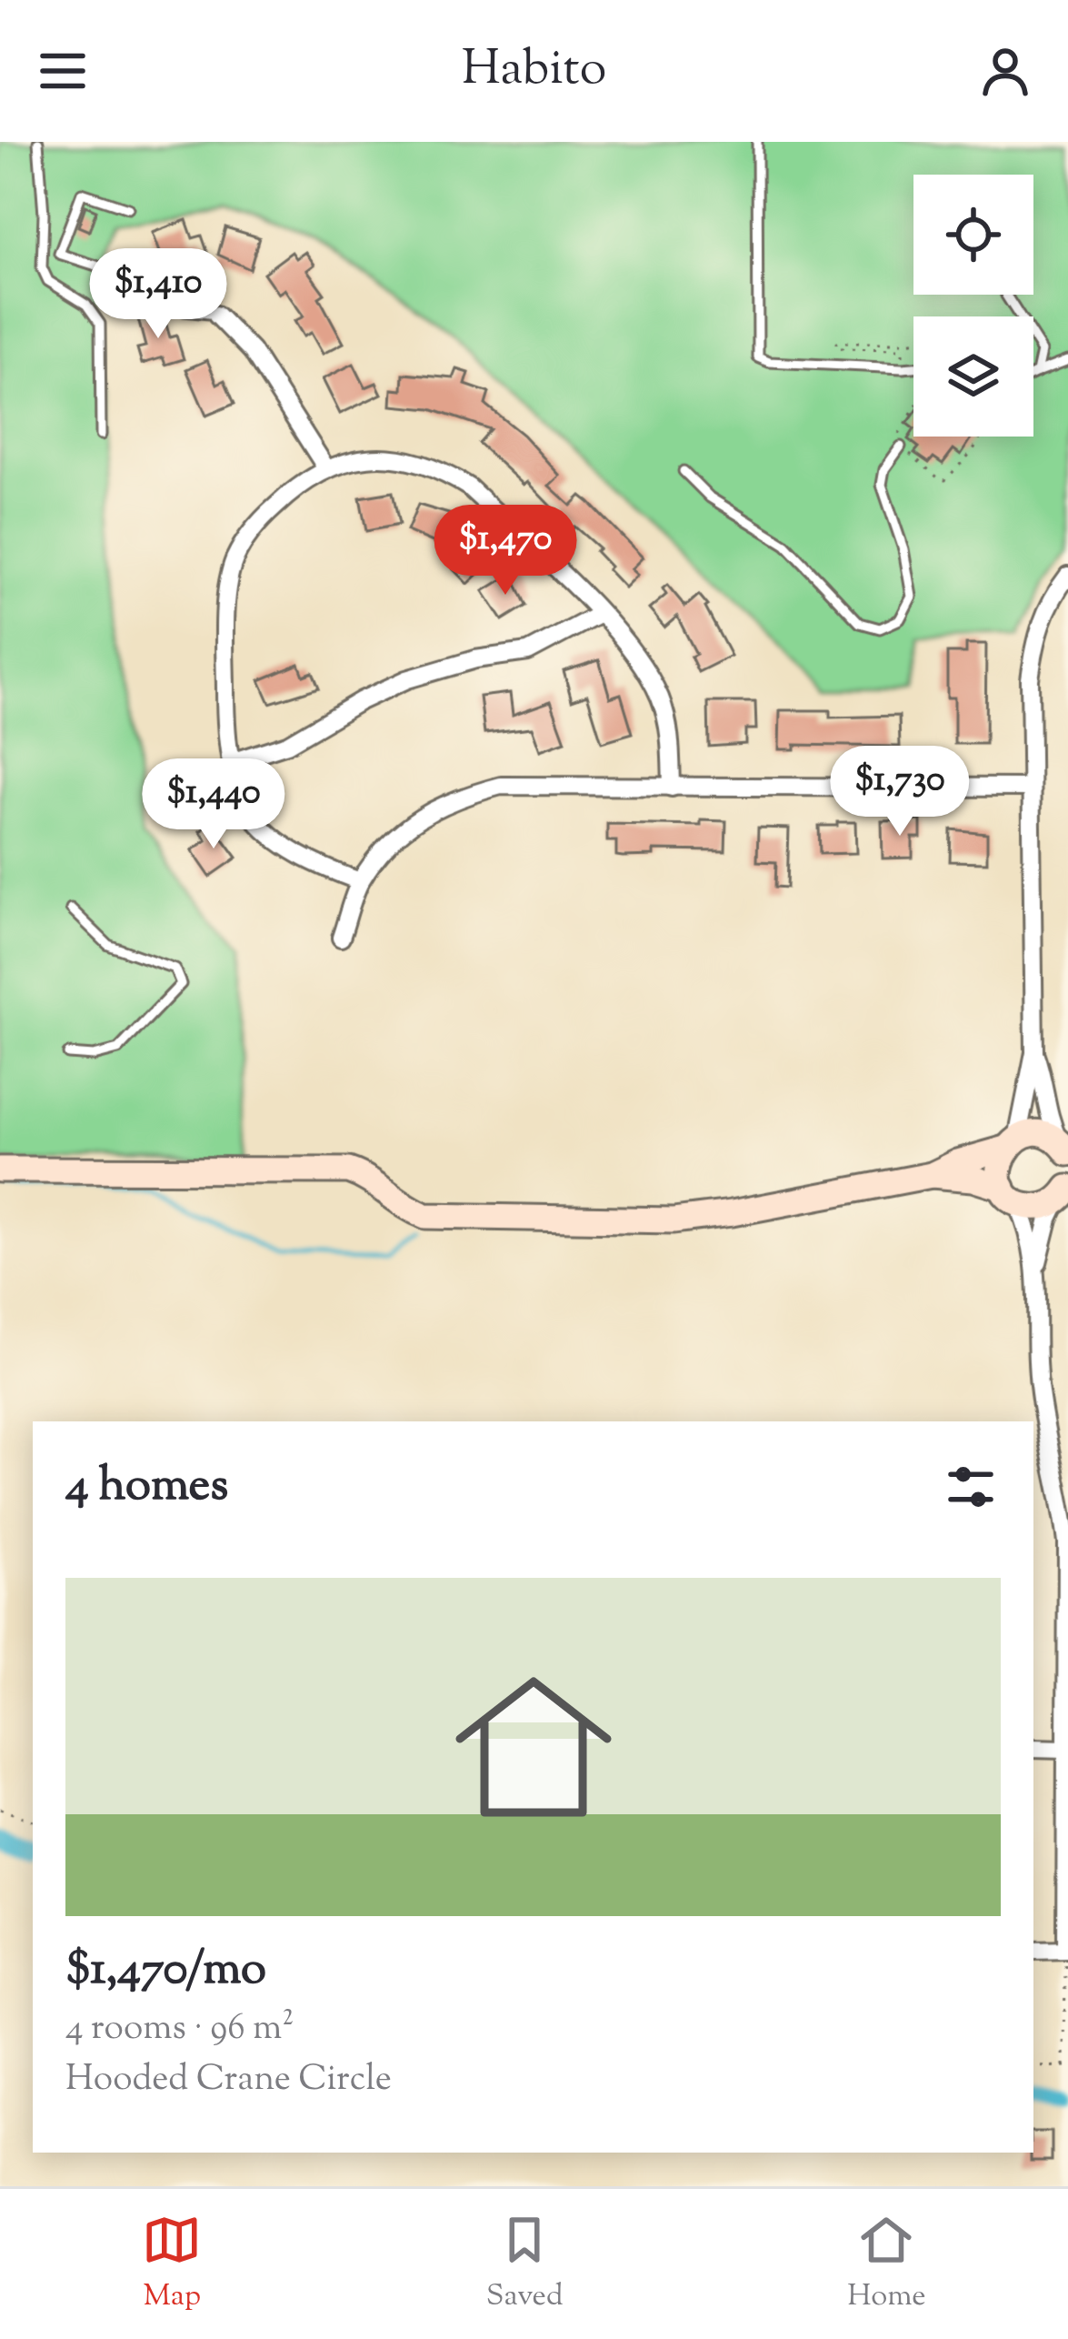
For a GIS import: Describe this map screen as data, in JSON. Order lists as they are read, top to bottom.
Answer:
{
  "page": {
    "header": "Habito",
    "price": [
      "$1,410",
      "$1,470",
      "$1,730",
      "$1,440"
    ],
    "heading": "4 homes",
    "list": [
      {
        "name": "$1,470/mo",
        "note": "4 rooms · 96 m² · Hooded Crane Circle"
      }
    ],
    "tabs": ["Map", "Saved", "Home"]
  }
}
